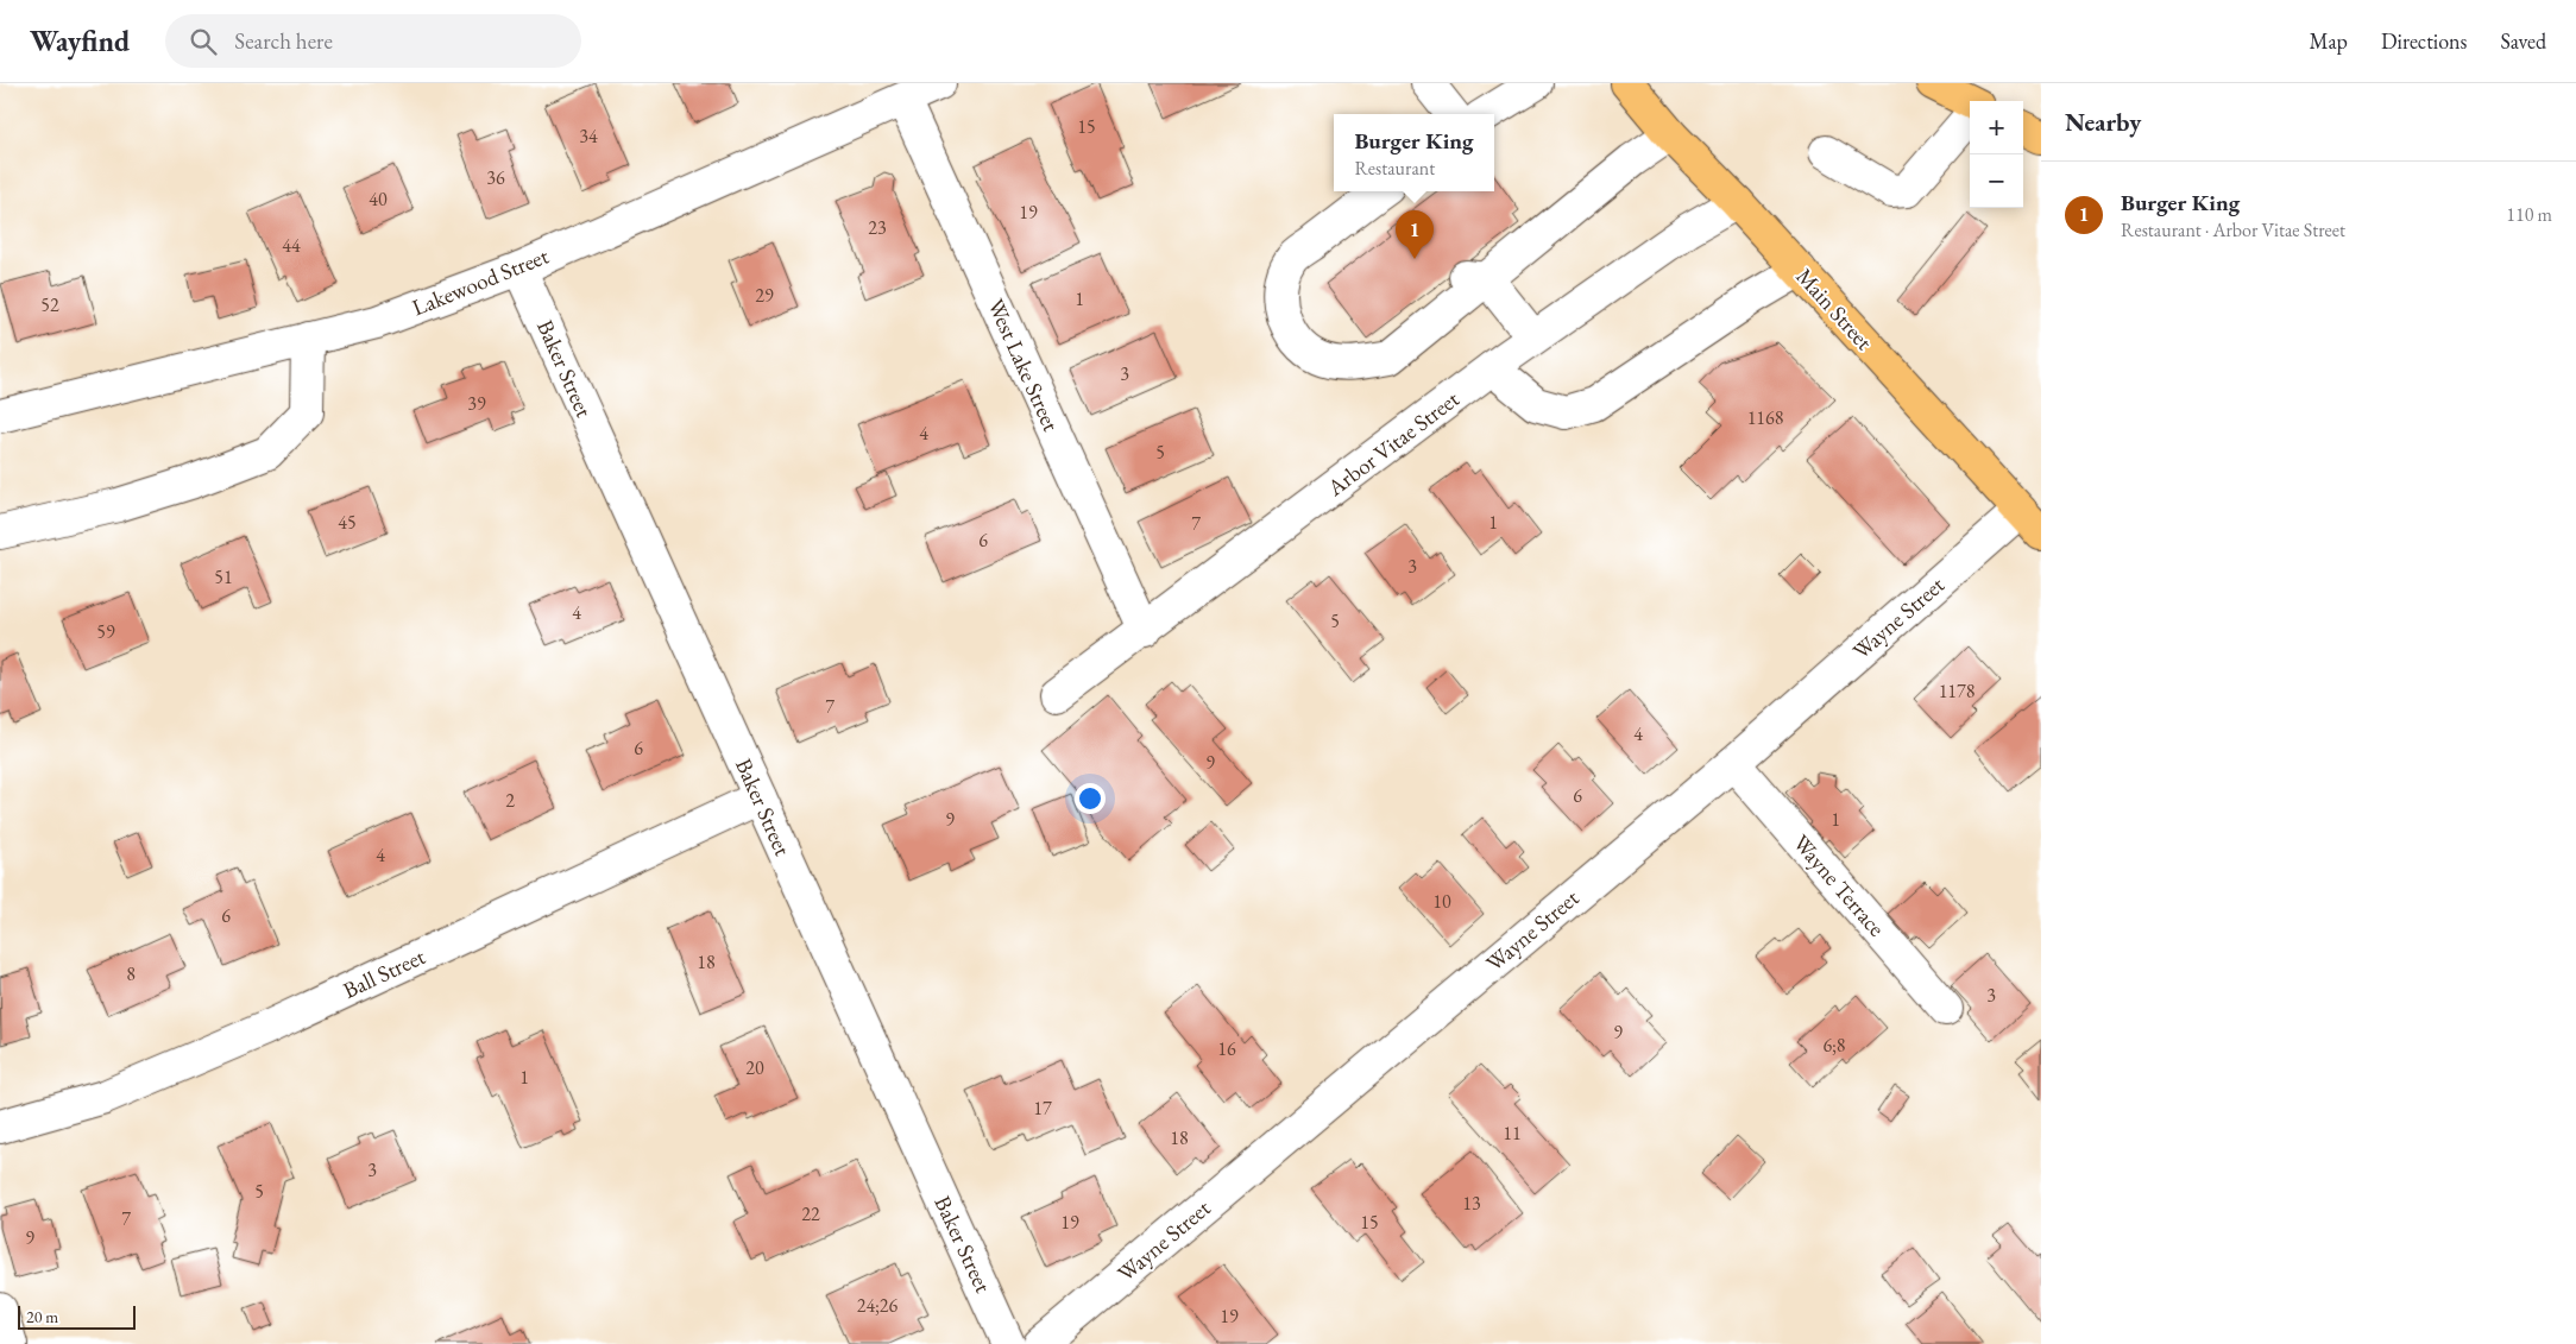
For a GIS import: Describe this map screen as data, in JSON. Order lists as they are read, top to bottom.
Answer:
{
  "streets": {
    "main road": ["Main Street"],
    "street": [
      "Lakewood Street",
      "West Lake Street",
      "Baker Street",
      "Arbor Vitae Street",
      "Wayne Street",
      "Wayne Terrace",
      "Ball Street"
    ]
  },
  "crossings": [
    ["Lakewood Street", "West Lake Street"],
    ["Lakewood Street", "Baker Street"],
    ["Main Street", "Arbor Vitae Street"],
    ["Main Street", "Wayne Street"],
    ["West Lake Street", "Arbor Vitae Street"],
    ["Baker Street", "Ball Street"],
    ["Wayne Street", "Wayne Terrace"]
  ],
  "house_numbers": [
    "15",
    "34",
    "36",
    "40",
    "19",
    "23",
    "44",
    "29",
    "1",
    "52",
    "3",
    "39",
    "1168",
    "4",
    "5",
    "45",
    "1",
    "7",
    "6",
    "3",
    "51",
    "4",
    "5",
    "59",
    "1178",
    "7",
    "4",
    "6",
    "9",
    "6",
    "2",
    "9",
    "1",
    "4",
    "10",
    "6",
    "18",
    "8",
    "3",
    "9",
    "6;8",
    "16",
    "20",
    "1",
    "17",
    "11",
    "18",
    "3",
    "5",
    "13",
    "22",
    "7",
    "19",
    "15",
    "9",
    "24;26",
    "19"
  ],
  "scale_bar": "20 m",
  "page": {
    "header": "Wayfind",
    "search": "Search here",
    "nav": ["Map", "Directions", "Saved"],
    "heading": "Nearby",
    "map_buttons": ["+", "−"],
    "popup": ["Burger King", "Restaurant"],
    "list": [
      {
        "mark": "1",
        "name": "Burger King",
        "note": "Restaurant · Arbor Vitae Street",
        "value": "110 m"
      }
    ],
    "pins": "1",
    "scale": "20 m"
  }
}
